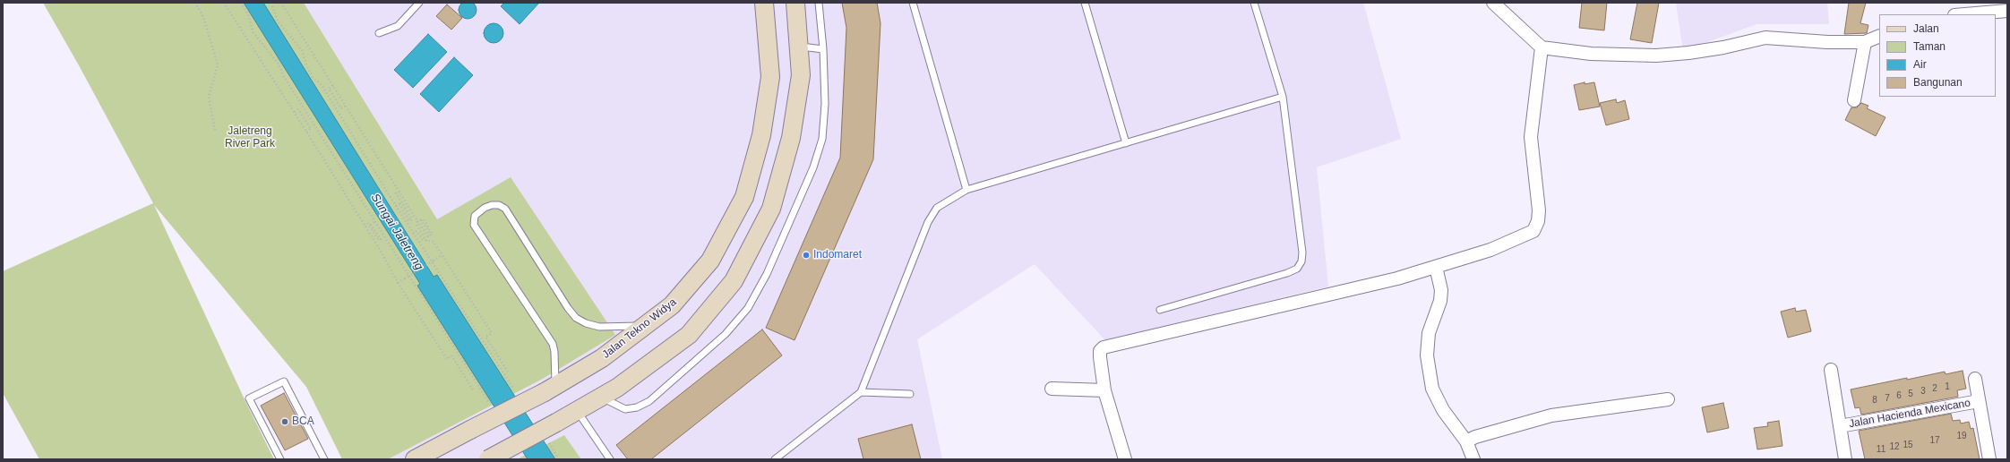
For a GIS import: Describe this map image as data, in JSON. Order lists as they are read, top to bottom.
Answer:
{
  "streets": {
    "main road": ["Jalan Tekno Widya"],
    "street": ["Jalan Hacienda Mexicano"]
  },
  "water": ["Sungai Jaletreng"],
  "parks": ["Jaletreng River Park"],
  "places": ["Indomaret", "BCA"],
  "house_numbers": [
    "1",
    "2",
    "3",
    "5",
    "6",
    "7",
    "8",
    "19",
    "17",
    "15",
    "12",
    "11"
  ],
  "legend": [
    "Jalan",
    "Taman",
    "Air",
    "Bangunan"
  ]
}
